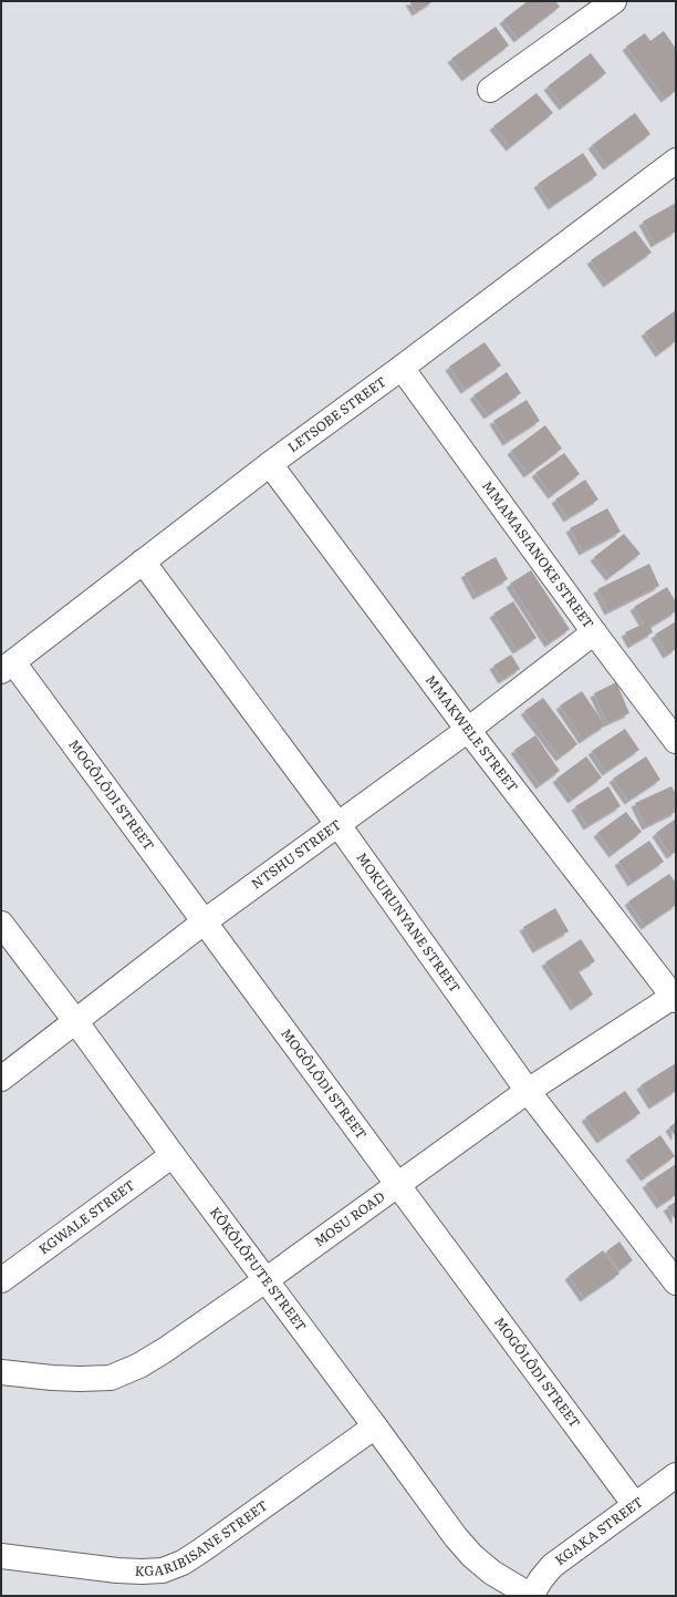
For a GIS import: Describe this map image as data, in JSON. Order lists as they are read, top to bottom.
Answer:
{
  "streets": {
    "street": [
      "LETSOBE STREET",
      "MMAMASIANOKE STREET",
      "MMAKWELE STREET",
      "MOGÔLÔDI STREET",
      "NTSHU STREET",
      "MOKURUNYANE STREET",
      "KGWALE STREET",
      "MOSU ROAD",
      "KÔKÔLÔFUTE STREET",
      "KGAKA STREET",
      "KGARIBISANE STREET"
    ]
  },
  "crossings": [
    ["LETSOBE STREET", "MMAMASIANOKE STREET"],
    ["LETSOBE STREET", "MMAKWELE STREET"],
    ["LETSOBE STREET", "MOGÔLÔDI STREET"],
    ["LETSOBE STREET", "MOKURUNYANE STREET"],
    ["MMAMASIANOKE STREET", "NTSHU STREET"],
    ["MMAKWELE STREET", "NTSHU STREET"],
    ["MMAKWELE STREET", "MOSU ROAD"],
    ["MOGÔLÔDI STREET", "NTSHU STREET"],
    ["MOGÔLÔDI STREET", "MOSU ROAD"],
    ["MOGÔLÔDI STREET", "KGAKA STREET"],
    ["NTSHU STREET", "MOKURUNYANE STREET"],
    ["NTSHU STREET", "KÔKÔLÔFUTE STREET"],
    ["MOKURUNYANE STREET", "MOSU ROAD"],
    ["KGWALE STREET", "KÔKÔLÔFUTE STREET"],
    ["MOSU ROAD", "KÔKÔLÔFUTE STREET"],
    ["KÔKÔLÔFUTE STREET", "KGAKA STREET"],
    ["KÔKÔLÔFUTE STREET", "KGARIBISANE STREET"]
  ]
}
